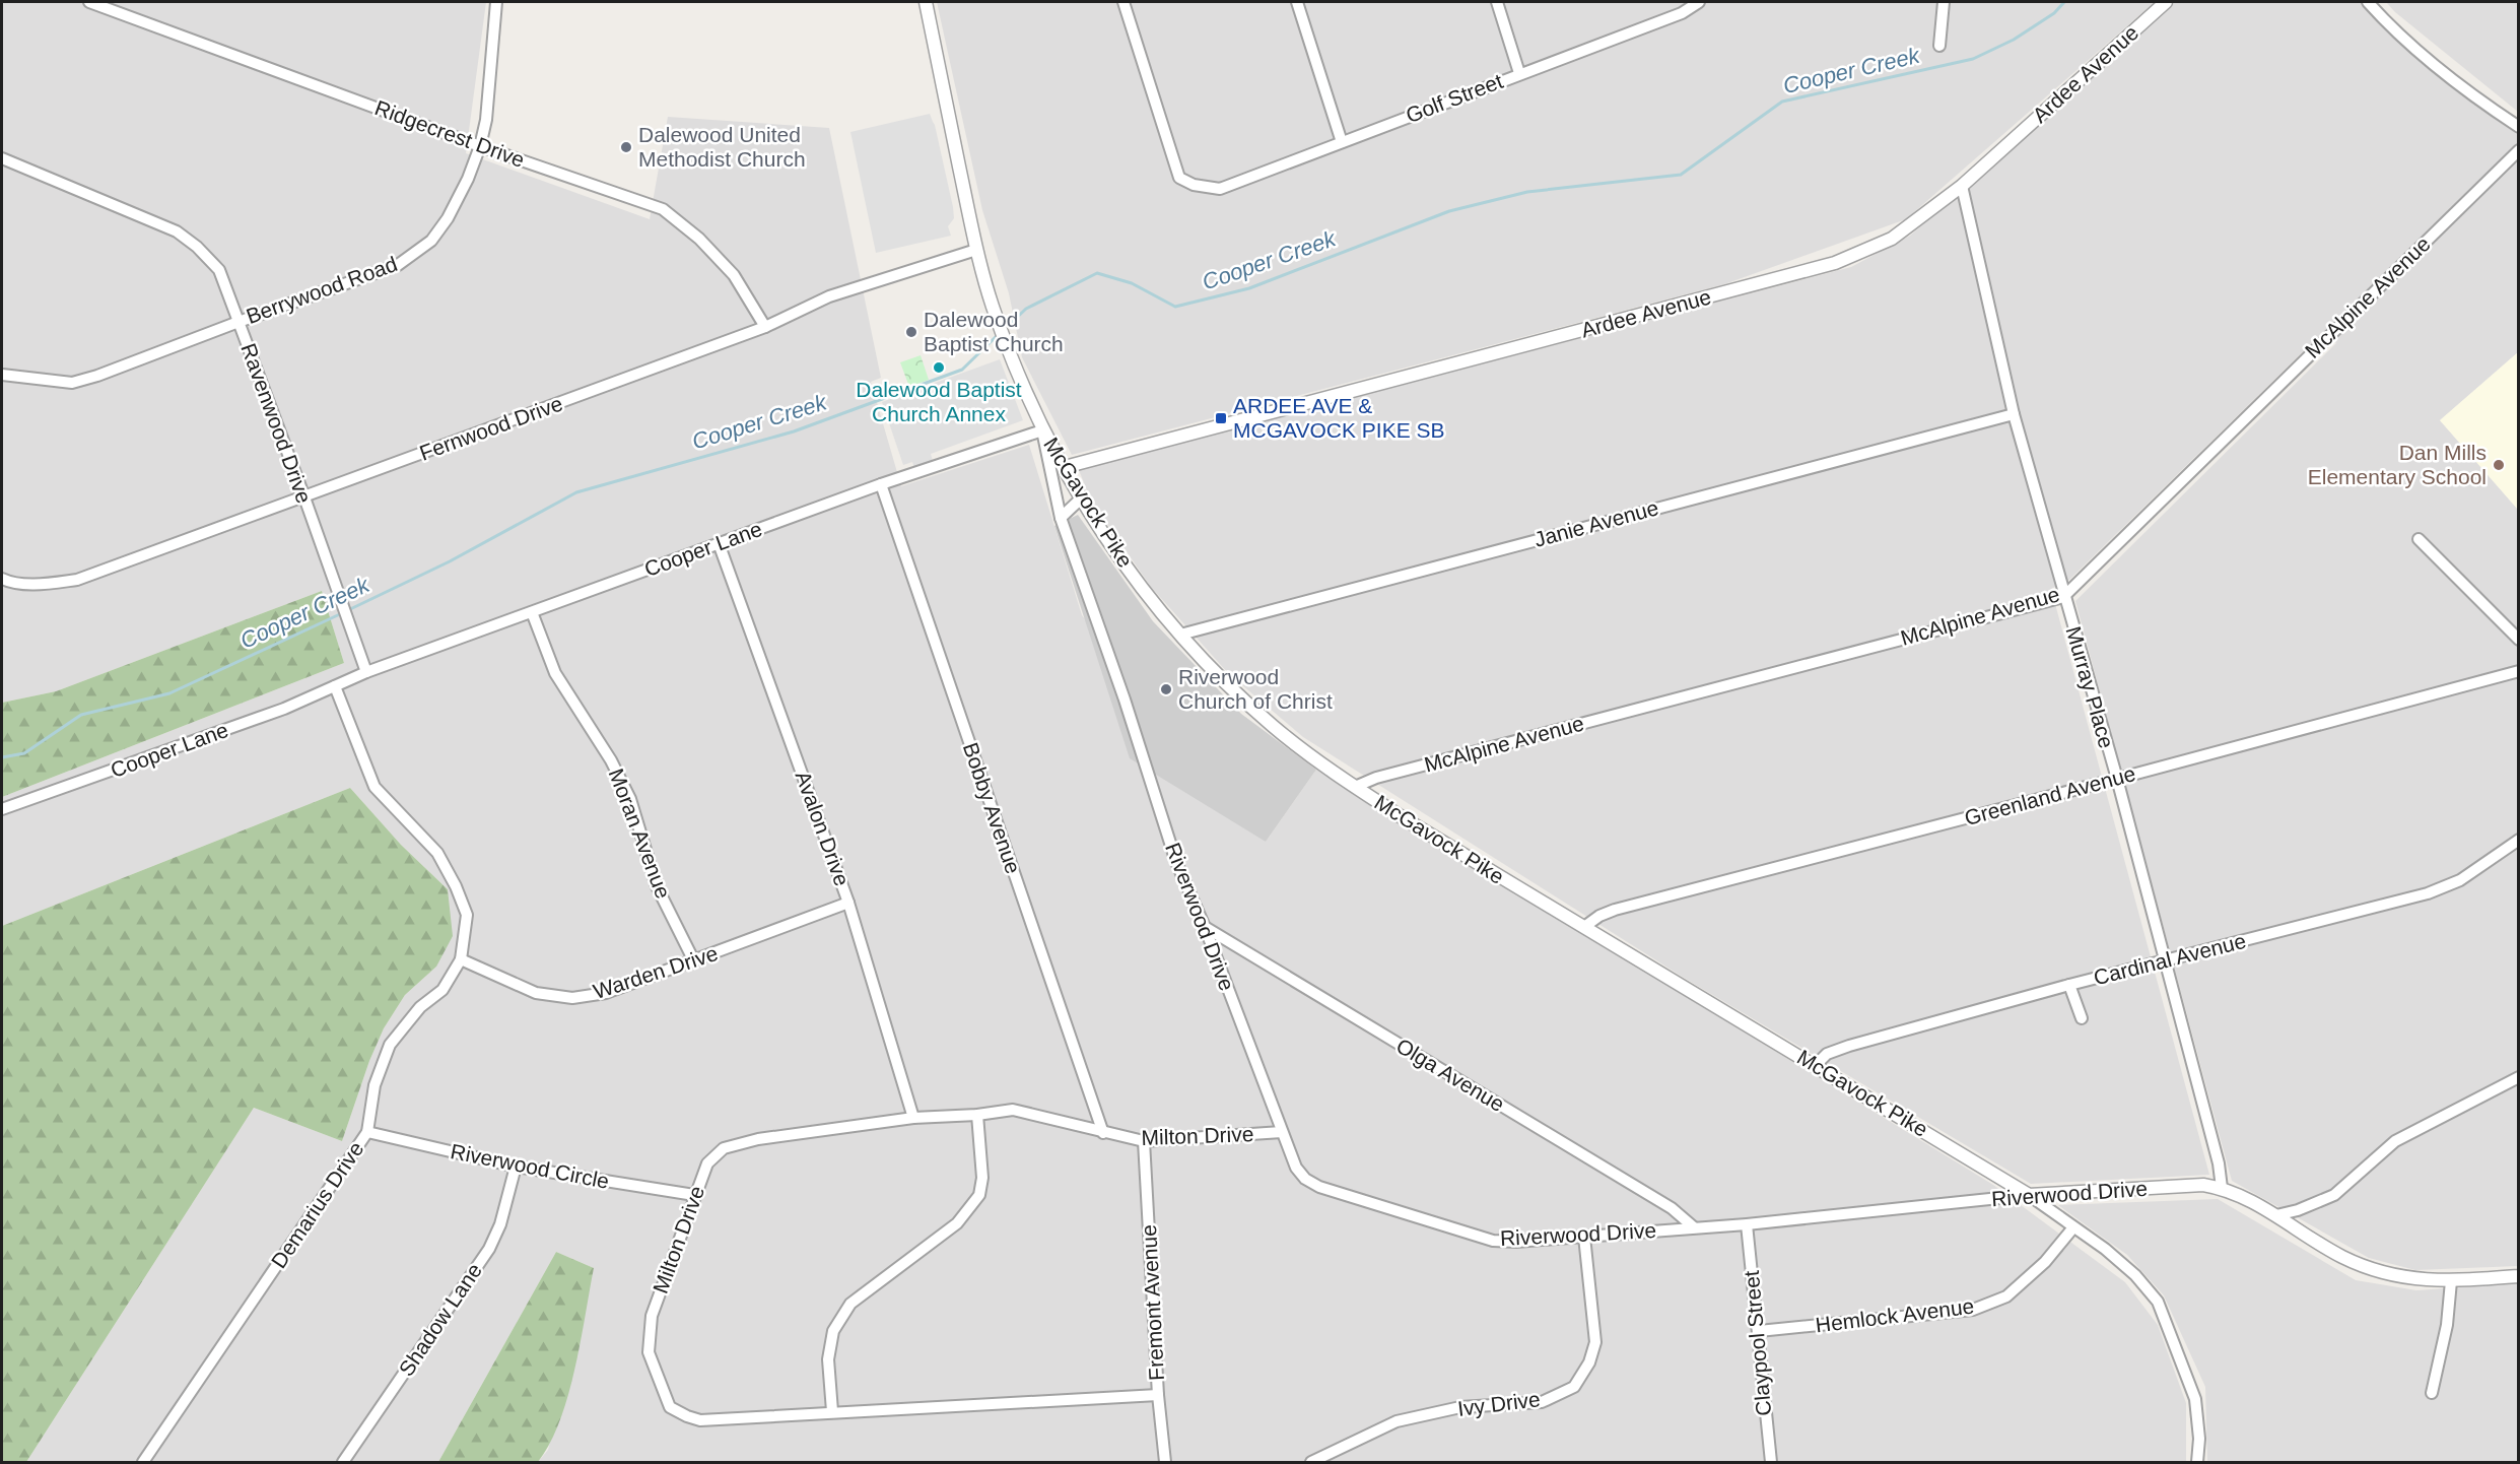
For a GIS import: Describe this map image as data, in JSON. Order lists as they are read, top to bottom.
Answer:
{
  "streets": {
    "street": [
      "Ardee Avenue",
      "Golf Street",
      "Ridgecrest Drive",
      "Berrywood Road",
      "McAlpine Avenue",
      "Ravenwood Drive",
      "Fernwood Drive",
      "McGavock Pike",
      "Janie Avenue",
      "Cooper Lane",
      "Murray Place",
      "Greenland Avenue",
      "Bobby Avenue",
      "Avalon Drive",
      "Moran Avenue",
      "Riverwood Drive",
      "Cardinal Avenue",
      "Warden Drive",
      "Olga Avenue",
      "Milton Drive",
      "Riverwood Circle",
      "Demarius Drive",
      "Fremont Avenue",
      "Hemlock Avenue",
      "Shadow Lane",
      "Claypool Street",
      "Ivy Drive"
    ]
  },
  "crossings": [
    ["Ardee Avenue", "McGavock Pike"],
    ["Ardee Avenue", "Murray Place"],
    ["Ardee Avenue", "Riverwood Drive"],
    ["Ridgecrest Drive", "Berrywood Road"],
    ["Ridgecrest Drive", "Fernwood Drive"],
    ["Berrywood Road", "Ravenwood Drive"],
    ["McAlpine Avenue", "McGavock Pike"],
    ["McAlpine Avenue", "Murray Place"],
    ["Ravenwood Drive", "Fernwood Drive"],
    ["Ravenwood Drive", "Cooper Lane"],
    ["Fernwood Drive", "McGavock Pike"],
    ["McGavock Pike", "Janie Avenue"],
    ["McGavock Pike", "Cooper Lane"],
    ["McGavock Pike", "Greenland Avenue"],
    ["McGavock Pike", "Riverwood Drive"],
    ["McGavock Pike", "Cardinal Avenue"],
    ["McGavock Pike", "Hemlock Avenue"],
    ["Janie Avenue", "Murray Place"],
    ["Cooper Lane", "Bobby Avenue"],
    ["Cooper Lane", "Avalon Drive"],
    ["Cooper Lane", "Moran Avenue"],
    ["Cooper Lane", "Riverwood Drive"],
    ["Cooper Lane", "Demarius Drive"],
    ["Murray Place", "Greenland Avenue"],
    ["Murray Place", "Riverwood Drive"],
    ["Murray Place", "Cardinal Avenue"],
    ["Bobby Avenue", "Milton Drive"],
    ["Avalon Drive", "Warden Drive"],
    ["Avalon Drive", "Milton Drive"],
    ["Moran Avenue", "Warden Drive"],
    ["Riverwood Drive", "Olga Avenue"],
    ["Riverwood Drive", "Milton Drive"],
    ["Riverwood Drive", "Claypool Street"],
    ["Riverwood Drive", "Ivy Drive"],
    ["Warden Drive", "Demarius Drive"],
    ["Milton Drive", "Riverwood Circle"],
    ["Milton Drive", "Fremont Avenue"],
    ["Riverwood Circle", "Demarius Drive"],
    ["Riverwood Circle", "Shadow Lane"],
    ["Hemlock Avenue", "Claypool Street"]
  ],
  "water": ["Cooper Creek"],
  "places": {
    "other": [
      "Dalewood United Methodist Church",
      "Dalewood Baptist Church",
      "Dalewood Baptist Church Annex",
      "Dan Mills Elementary School",
      "Riverwood Church of Christ"
    ],
    "transit": ["ARDEE AVE & MCGAVOCK PIKE SB"]
  }
}
